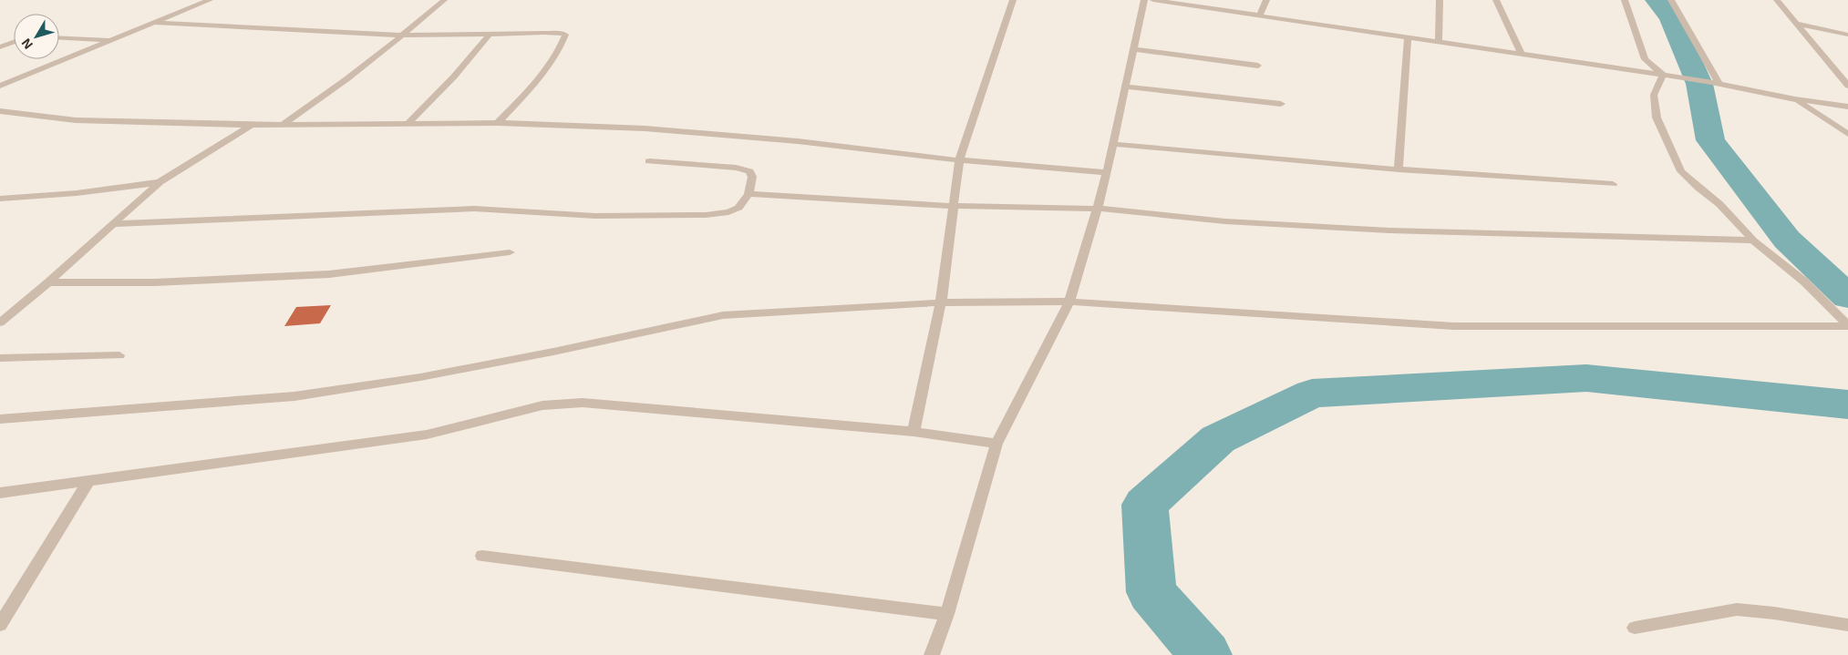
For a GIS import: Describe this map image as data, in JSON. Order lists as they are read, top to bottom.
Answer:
{
  "north": "bottom left"
}
